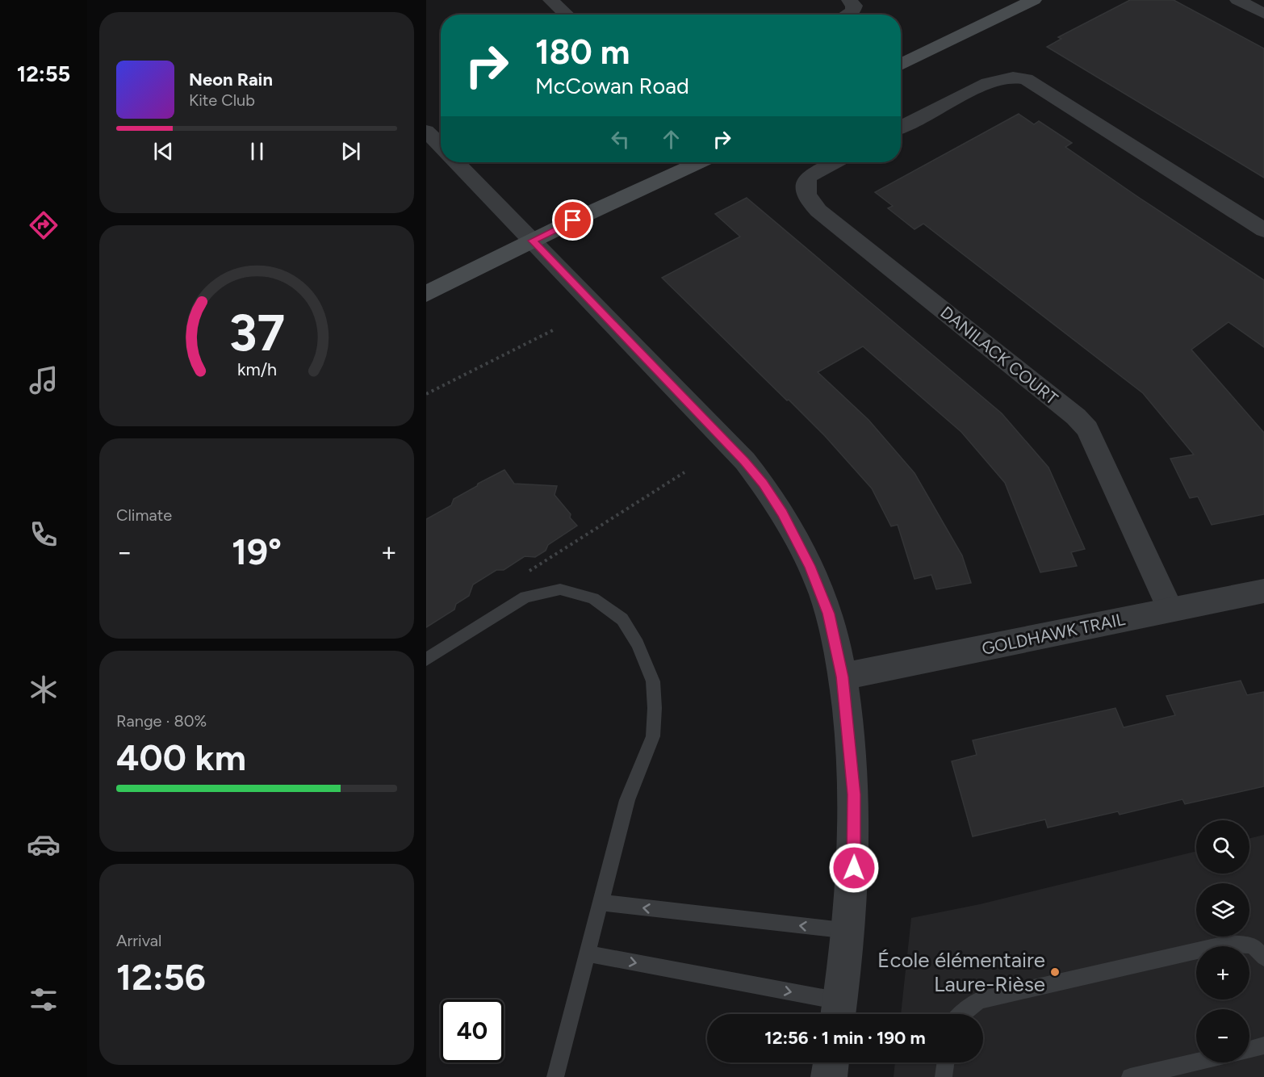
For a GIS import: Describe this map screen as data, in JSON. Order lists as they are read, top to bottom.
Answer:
{
  "streets": {
    "street": ["DANILACK COURT", "GOLDHAWK TRAIL"]
  },
  "crossings": [
    ["DANILACK COURT", "GOLDHAWK TRAIL"]
  ],
  "places": ["École élémentaire Laure-Rièse"],
  "page": {
    "tabs": "12:55",
    "turn": ["180 m", "McCowan Road"],
    "song": ["Neon Rain", "Kite Club"],
    "tile": [
      "Climate",
      ["Range · 80%", "400 km"],
      ["Arrival", "12:56"]
    ],
    "heat": ["−", "19°", "+"],
    "map_buttons": ["+", "−"],
    "limit": "40",
    "trip": "12:56 · 1 min · 190 m",
    "gauge": ["37", "km/h"]
  }
}
